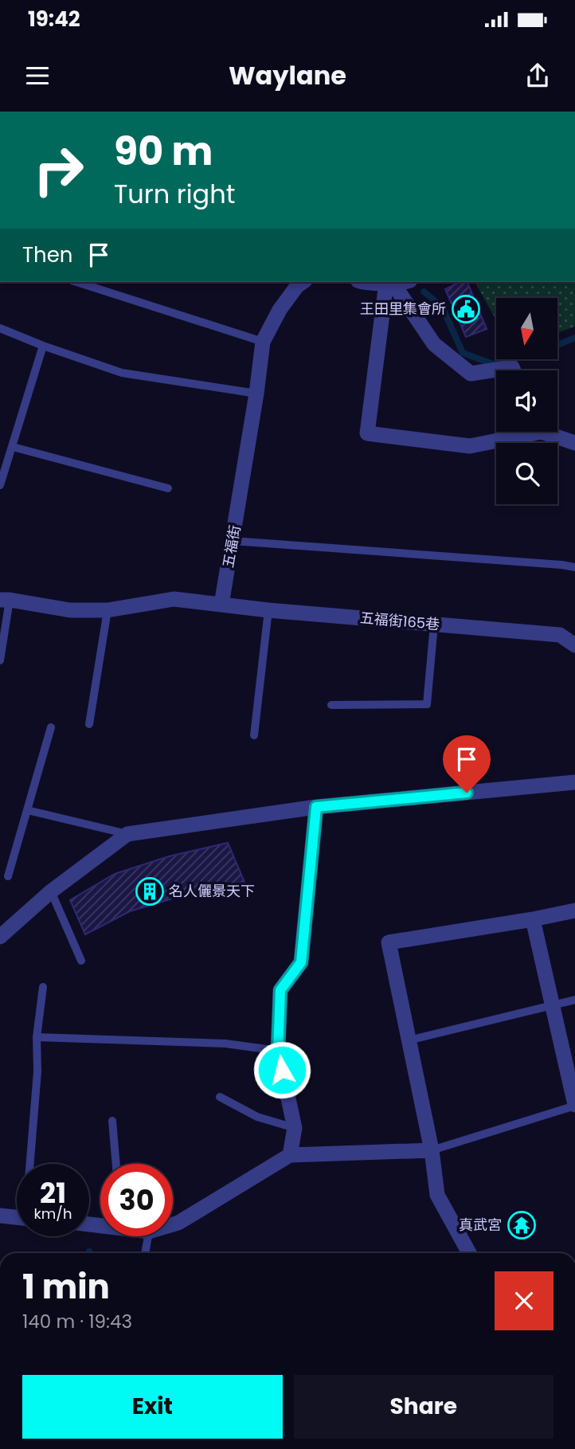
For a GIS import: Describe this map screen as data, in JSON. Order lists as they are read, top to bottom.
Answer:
{
  "streets": {
    "street": ["五福街", "五福街165巷"]
  },
  "crossings": [
    ["五福街", "五福街165巷"]
  ],
  "places": {
    "public building": ["王田里集會所"],
    "building": ["名人儷景天下"],
    "temple": ["真武宮"]
  },
  "north": "bottom",
  "page": {
    "status": "19:42",
    "header": "Waylane",
    "turn": ["90 m", "Turn right"],
    "then": "Then",
    "speed": "21 km/h",
    "limit": "30",
    "heading": ["1 min", "140 m · 19:43"],
    "buttons": ["Exit", "Share"]
  }
}
